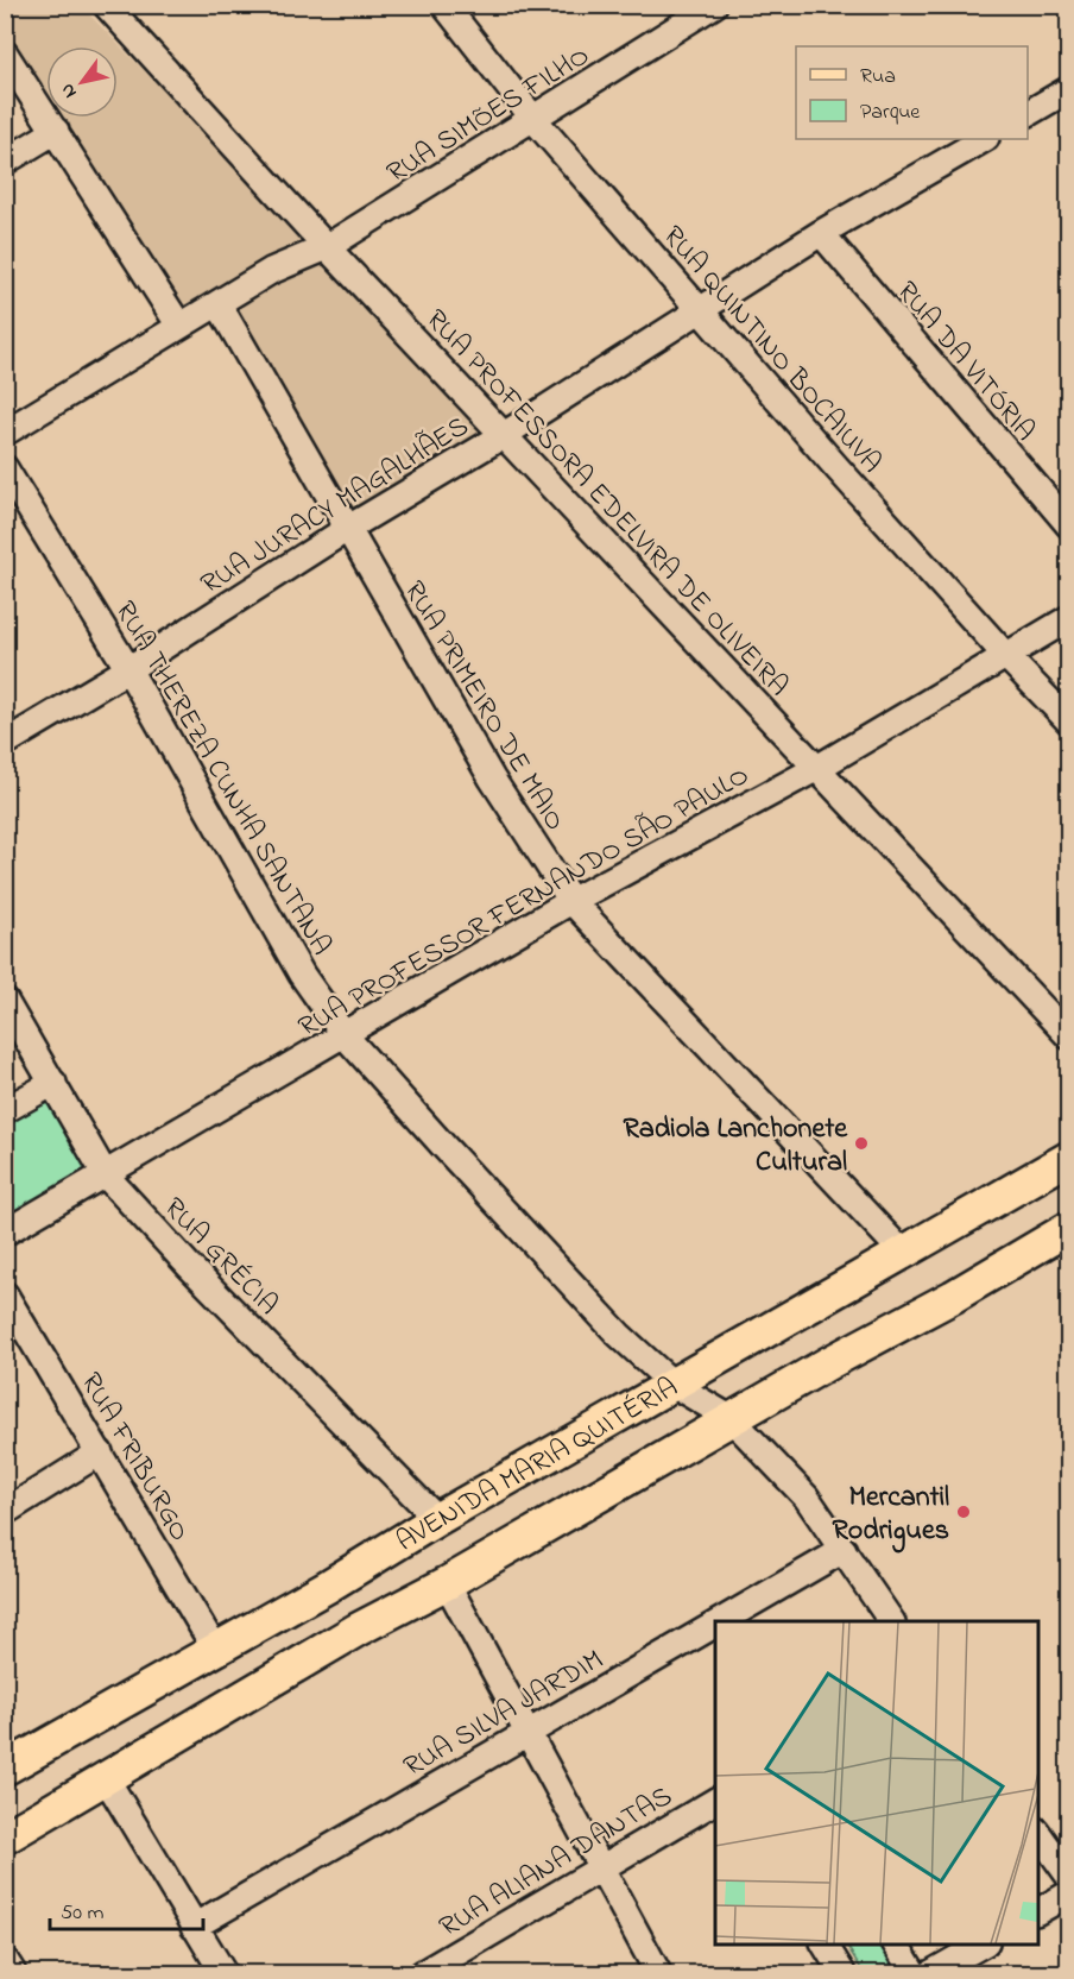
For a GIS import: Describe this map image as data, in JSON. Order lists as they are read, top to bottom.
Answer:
{
  "streets": {
    "main road": ["AVENIDA MARIA QUITÉRIA"],
    "street": [
      "RUA SIMÕES FILHO",
      "RUA QUINTINO BOCAIUVA",
      "RUA DA VITÓRIA",
      "RUA PROFESSORA EDELVIRA DE OLIVEIRA",
      "RUA JURACY MAGALHÃES",
      "RUA PRIMEIRO DE MAIO",
      "RUA THEREZA CUNHA SANTANA",
      "RUA PROFESSOR FERNANDO SÃO PAULO",
      "RUA GRÉCIA",
      "RUA FRIBURGO",
      "RUA SILVA JARDIM",
      "RUA ALIANA DANTAS"
    ]
  },
  "crossings": [
    ["RUA SIMÕES FILHO", "RUA QUINTINO BOCAIUVA"],
    ["RUA SIMÕES FILHO", "RUA PROFESSORA EDELVIRA DE OLIVEIRA"],
    ["RUA SIMÕES FILHO", "RUA PRIMEIRO DE MAIO"],
    ["RUA QUINTINO BOCAIUVA", "RUA JURACY MAGALHÃES"],
    ["RUA QUINTINO BOCAIUVA", "RUA PROFESSOR FERNANDO SÃO PAULO"],
    ["RUA DA VITÓRIA", "RUA JURACY MAGALHÃES"],
    ["RUA PROFESSORA EDELVIRA DE OLIVEIRA", "RUA JURACY MAGALHÃES"],
    ["RUA PROFESSORA EDELVIRA DE OLIVEIRA", "RUA PROFESSOR FERNANDO SÃO PAULO"],
    ["RUA JURACY MAGALHÃES", "RUA PRIMEIRO DE MAIO"],
    ["RUA JURACY MAGALHÃES", "RUA THEREZA CUNHA SANTANA"],
    ["RUA PRIMEIRO DE MAIO", "RUA PROFESSOR FERNANDO SÃO PAULO"],
    ["RUA PRIMEIRO DE MAIO", "AVENIDA MARIA QUITÉRIA"],
    ["RUA THEREZA CUNHA SANTANA", "RUA PROFESSOR FERNANDO SÃO PAULO"],
    ["RUA THEREZA CUNHA SANTANA", "AVENIDA MARIA QUITÉRIA"],
    ["RUA THEREZA CUNHA SANTANA", "RUA SILVA JARDIM"],
    ["RUA PROFESSOR FERNANDO SÃO PAULO", "RUA GRÉCIA"],
    ["RUA GRÉCIA", "AVENIDA MARIA QUITÉRIA"],
    ["RUA FRIBURGO", "AVENIDA MARIA QUITÉRIA"]
  ],
  "places": ["Radiola Lanchonete Cultural", "Mercantil Rodrigues"],
  "legend": ["Rua", "Parque"],
  "scale_bar": "50 m",
  "north": "bottom left"
}
